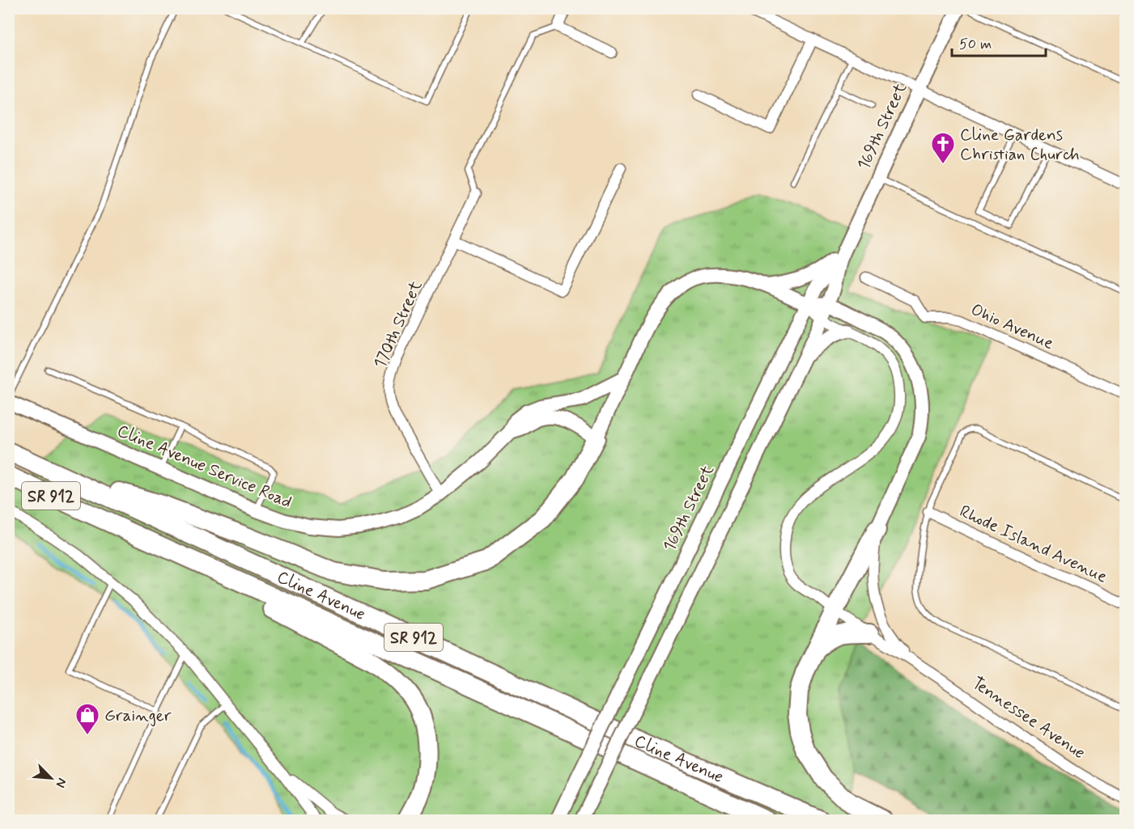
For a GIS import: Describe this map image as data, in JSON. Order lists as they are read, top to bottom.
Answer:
{
  "streets": {
    "highway": ["SR 912", "Cline Avenue"],
    "main road": ["169th Street", "Cline Avenue Service Road", "Tennessee Avenue"],
    "street": ["170th Street", "Ohio Avenue", "Rhode Island Avenue"]
  },
  "crossings": [
    ["169th Street", "Tennessee Avenue"],
    ["170th Street", "Cline Avenue Service Road"]
  ],
  "places": {
    "church": ["Cline Gardens Christian Church"],
    "shop": ["Grainger"]
  },
  "scale_bar": "50 m",
  "north": "bottom right"
}
